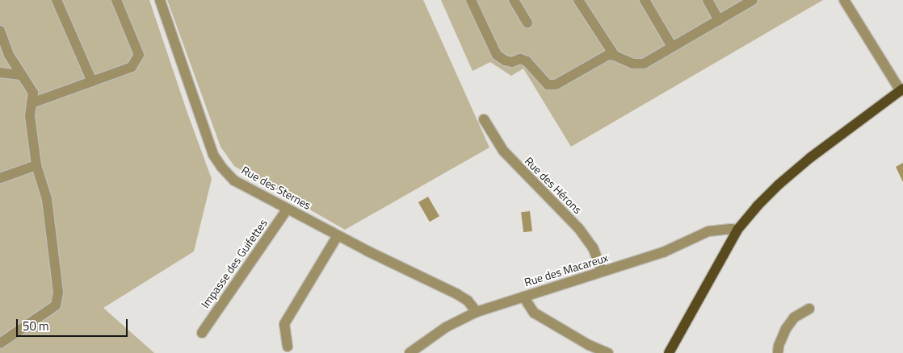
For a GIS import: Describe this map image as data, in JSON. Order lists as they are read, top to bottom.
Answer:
{
  "streets": {
    "street": [
      "Rue des Hérons",
      "Rue des Sternes",
      "Impasse des Guifettes",
      "Rue des Macareux"
    ]
  },
  "crossings": [
    ["Rue des Hérons", "Rue des Macareux"],
    ["Rue des Sternes", "Impasse des Guifettes"],
    ["Rue des Sternes", "Rue des Macareux"]
  ],
  "scale_bar": "50 m"
}
